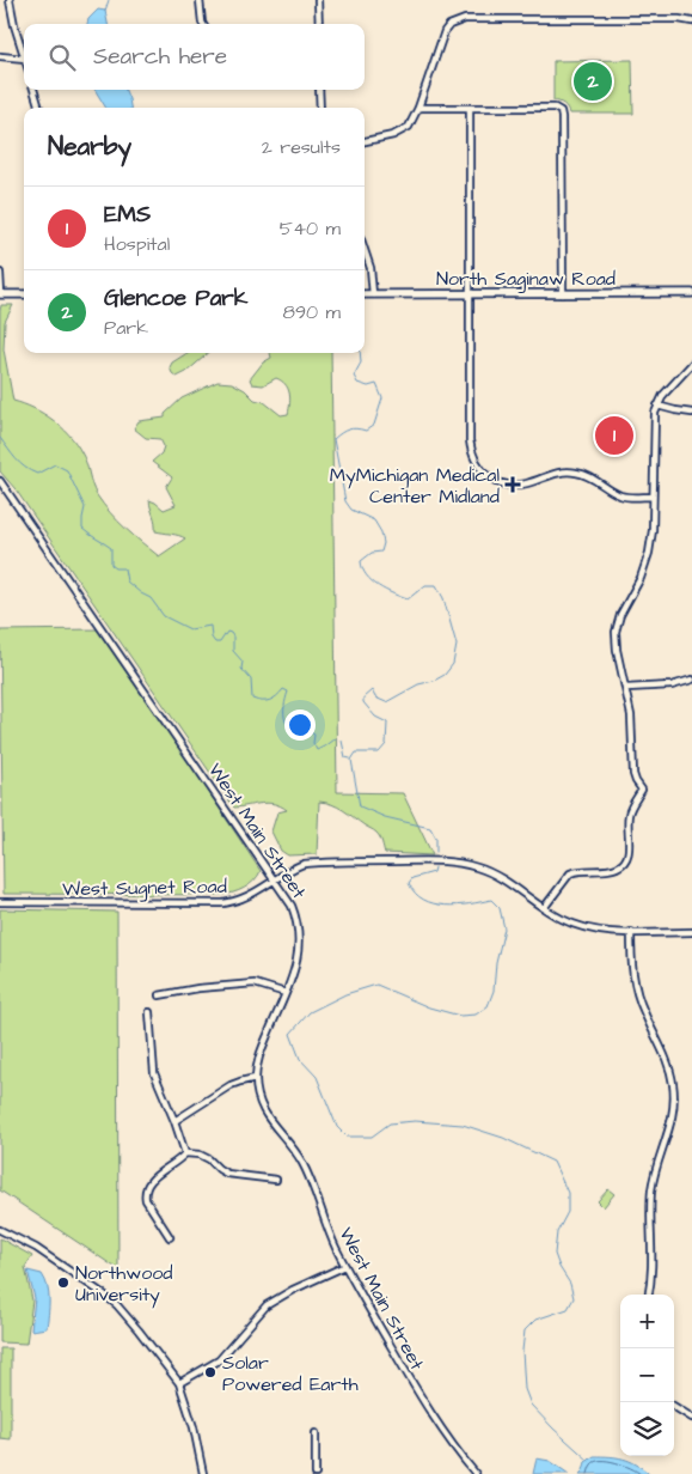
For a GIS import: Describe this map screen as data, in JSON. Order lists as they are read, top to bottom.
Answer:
{
  "streets": {
    "main road": ["North Saginaw Road"],
    "street": ["West Main Street", "West Sugnet Road"]
  },
  "crossings": [
    ["West Main Street", "West Sugnet Road"]
  ],
  "places": {
    "health": ["MyMichigan Medical Center Midland"],
    "other": ["Northwood University", "Solar Powered Earth"]
  },
  "page": {
    "search": "Search here",
    "pins": ["2", "1"],
    "heading": ["Nearby", "2 results"],
    "list": [
      {
        "mark": "1",
        "name": "EMS",
        "note": "Hospital",
        "value": "540 m"
      },
      {
        "mark": "2",
        "name": "Glencoe Park",
        "note": "Park",
        "value": "890 m"
      }
    ],
    "map_buttons": ["+", "−"]
  }
}
